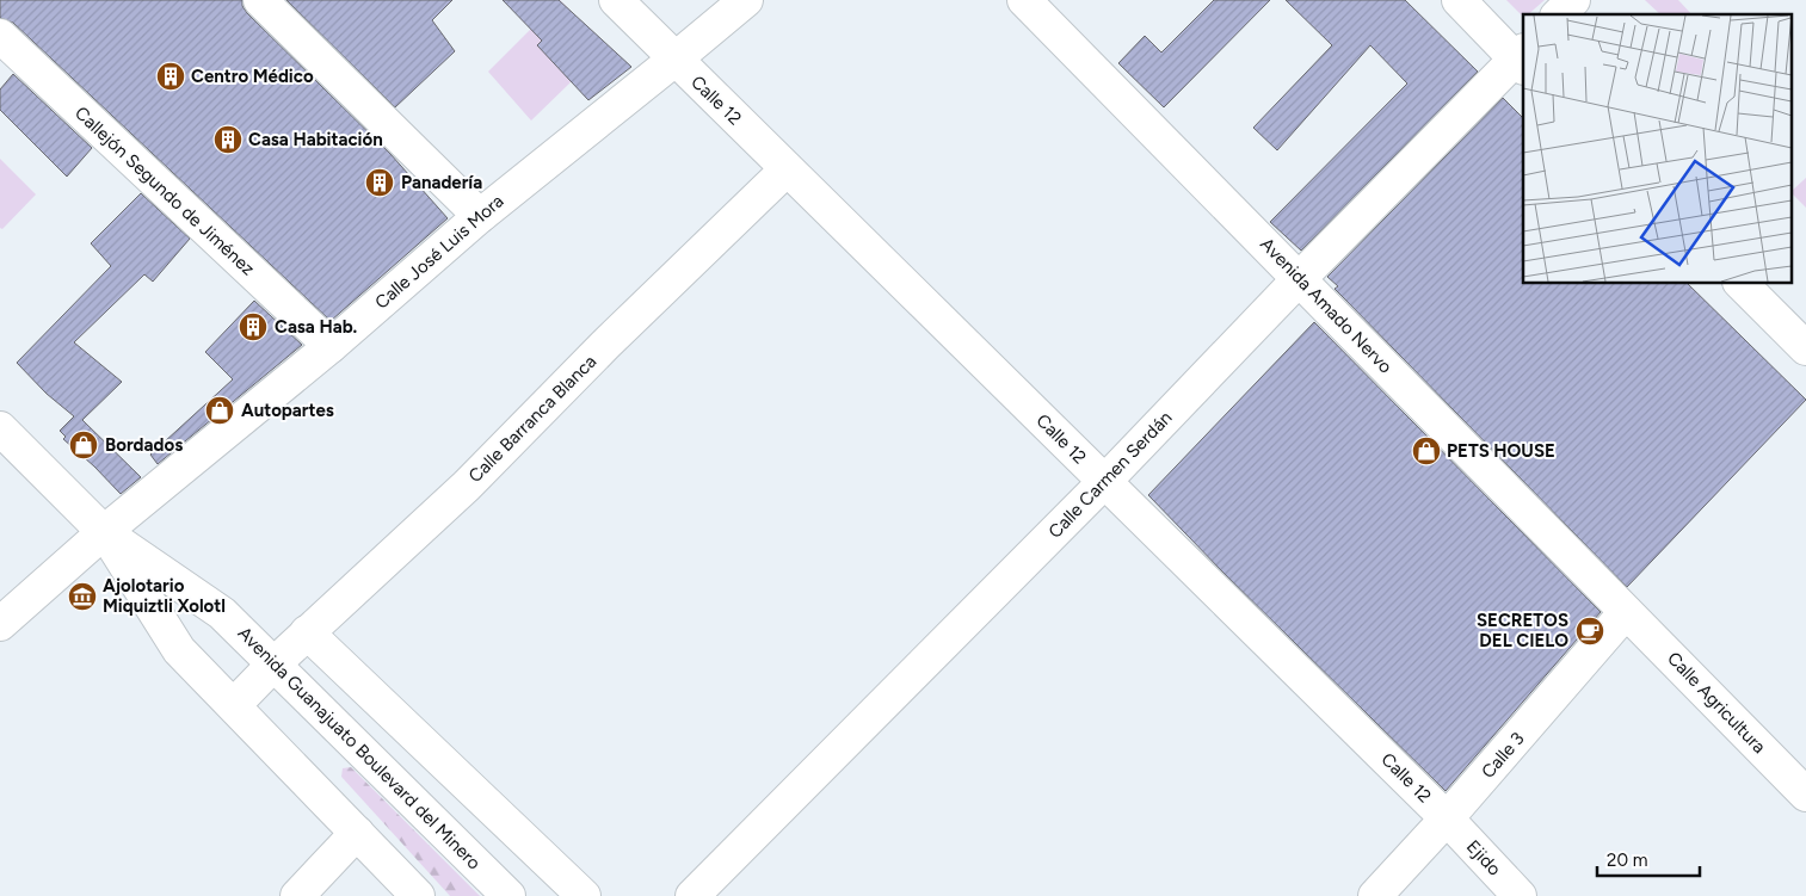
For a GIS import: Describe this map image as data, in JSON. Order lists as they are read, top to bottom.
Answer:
{
  "streets": {
    "street": [
      "Calle 12",
      "Callejón Segundo de Jiménez",
      "Calle José Luis Mora",
      "Avenida Amado Nervo",
      "Calle Barranca Blanca",
      "Calle Carmen Serdán",
      "Calle Agricultura",
      "Avenida Guanajuato Boulevard del Minero",
      "Calle 3",
      "Ejido"
    ]
  },
  "crossings": [
    ["Calle 12", "Calle José Luis Mora"],
    ["Calle 12", "Calle Barranca Blanca"],
    ["Calle 12", "Calle Carmen Serdán"],
    ["Calle 12", "Calle 3"],
    ["Calle 12", "Ejido"],
    ["Callejón Segundo de Jiménez", "Calle José Luis Mora"],
    ["Calle José Luis Mora", "Avenida Guanajuato Boulevard del Minero"],
    ["Avenida Amado Nervo", "Calle Carmen Serdán"],
    ["Avenida Amado Nervo", "Calle Agricultura"],
    ["Avenida Amado Nervo", "Calle 3"],
    ["Calle Barranca Blanca", "Avenida Guanajuato Boulevard del Minero"],
    ["Calle Agricultura", "Calle 3"],
    ["Calle 3", "Ejido"]
  ],
  "places": {
    "building": [
      "Centro Médico",
      "Casa Habitación",
      "Panadería",
      "Casa Hab."
    ],
    "shop": ["Autopartes", "Bordados", "PETS HOUSE"],
    "museum": ["Ajolotario Miquiztli Xolotl"],
    "cafe": ["SECRETOS DEL CIELO"]
  },
  "scale_bar": "20 m"
}
